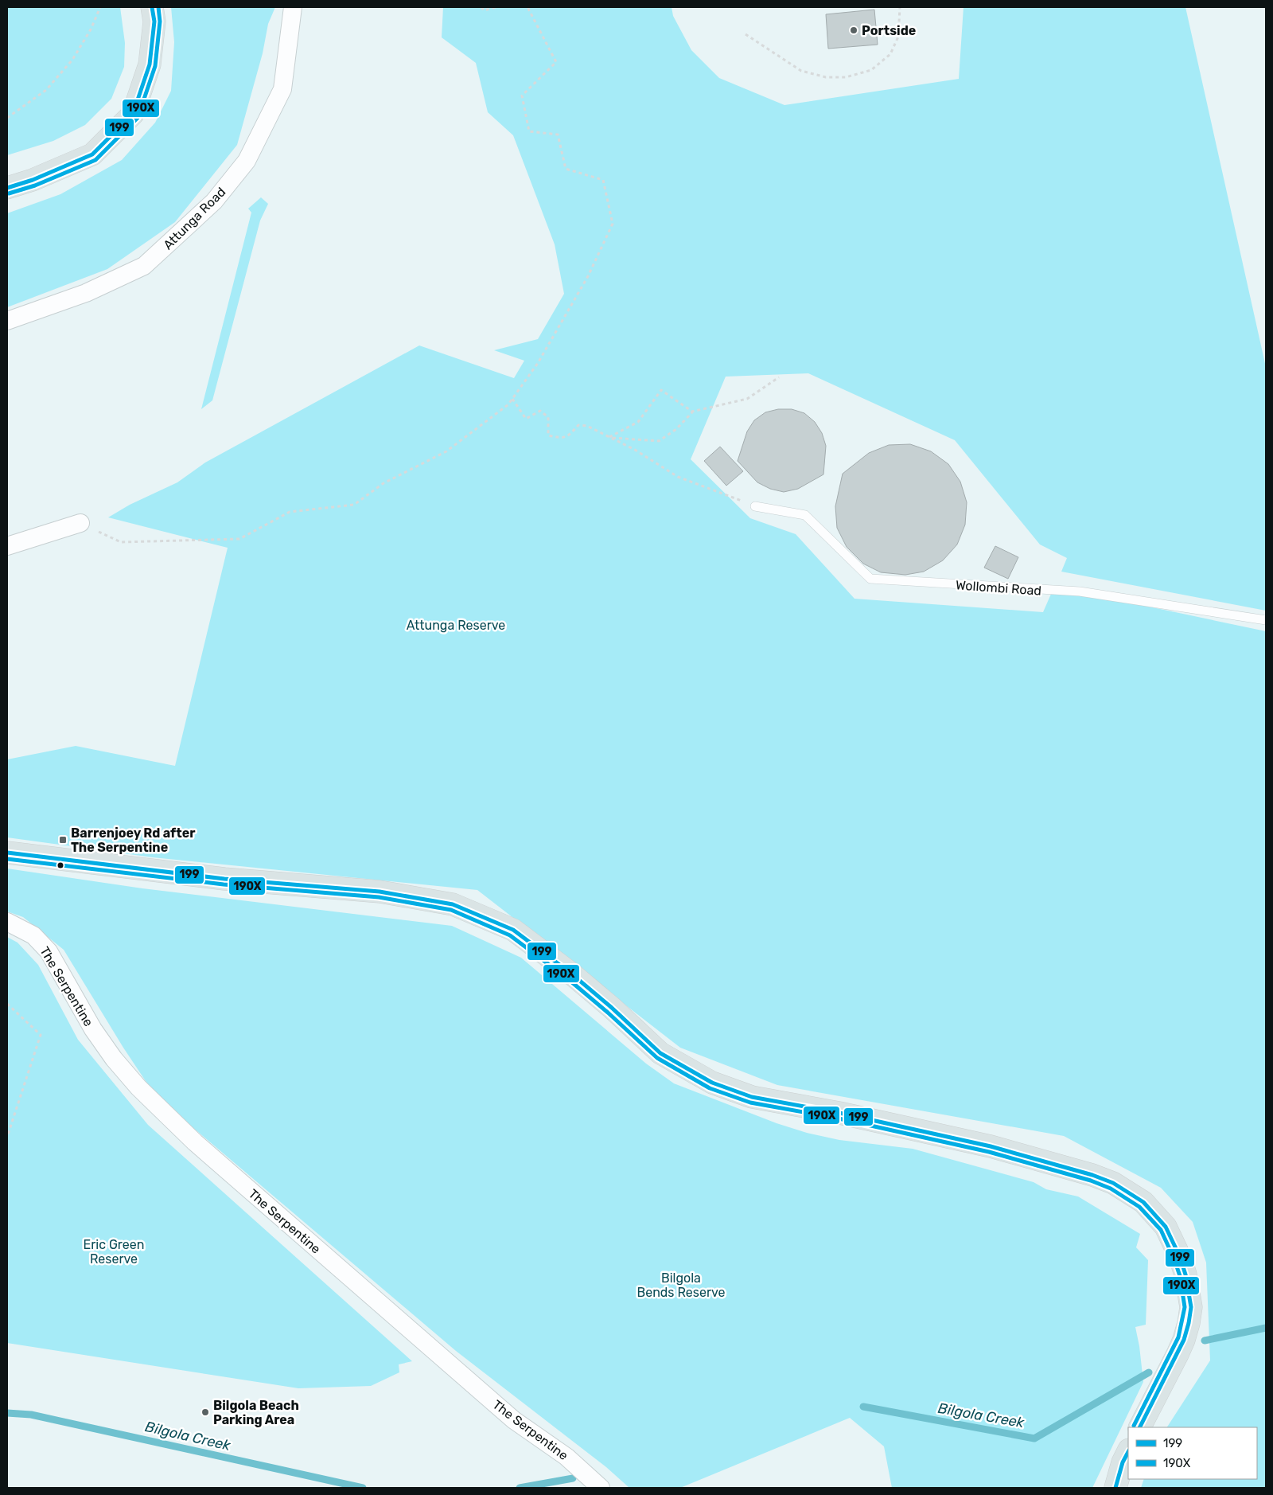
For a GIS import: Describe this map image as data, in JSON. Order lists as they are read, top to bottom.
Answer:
{
  "streets": {
    "street": ["Attunga Road", "The Serpentine"],
    "lane": ["Wollombi Road"]
  },
  "water": ["Bilgola Creek"],
  "parks": ["Attunga Reserve", "Eric Green Reserve", "Bilgola Bends Reserve"],
  "places": {
    "other": ["Portside", "Bilgola Beach Parking Area"],
    "transit": ["Barrenjoey Rd after The Serpentine"]
  },
  "lines": ["transit line 199", "transit line 190X"],
  "legend": ["199", "190X"]
}
